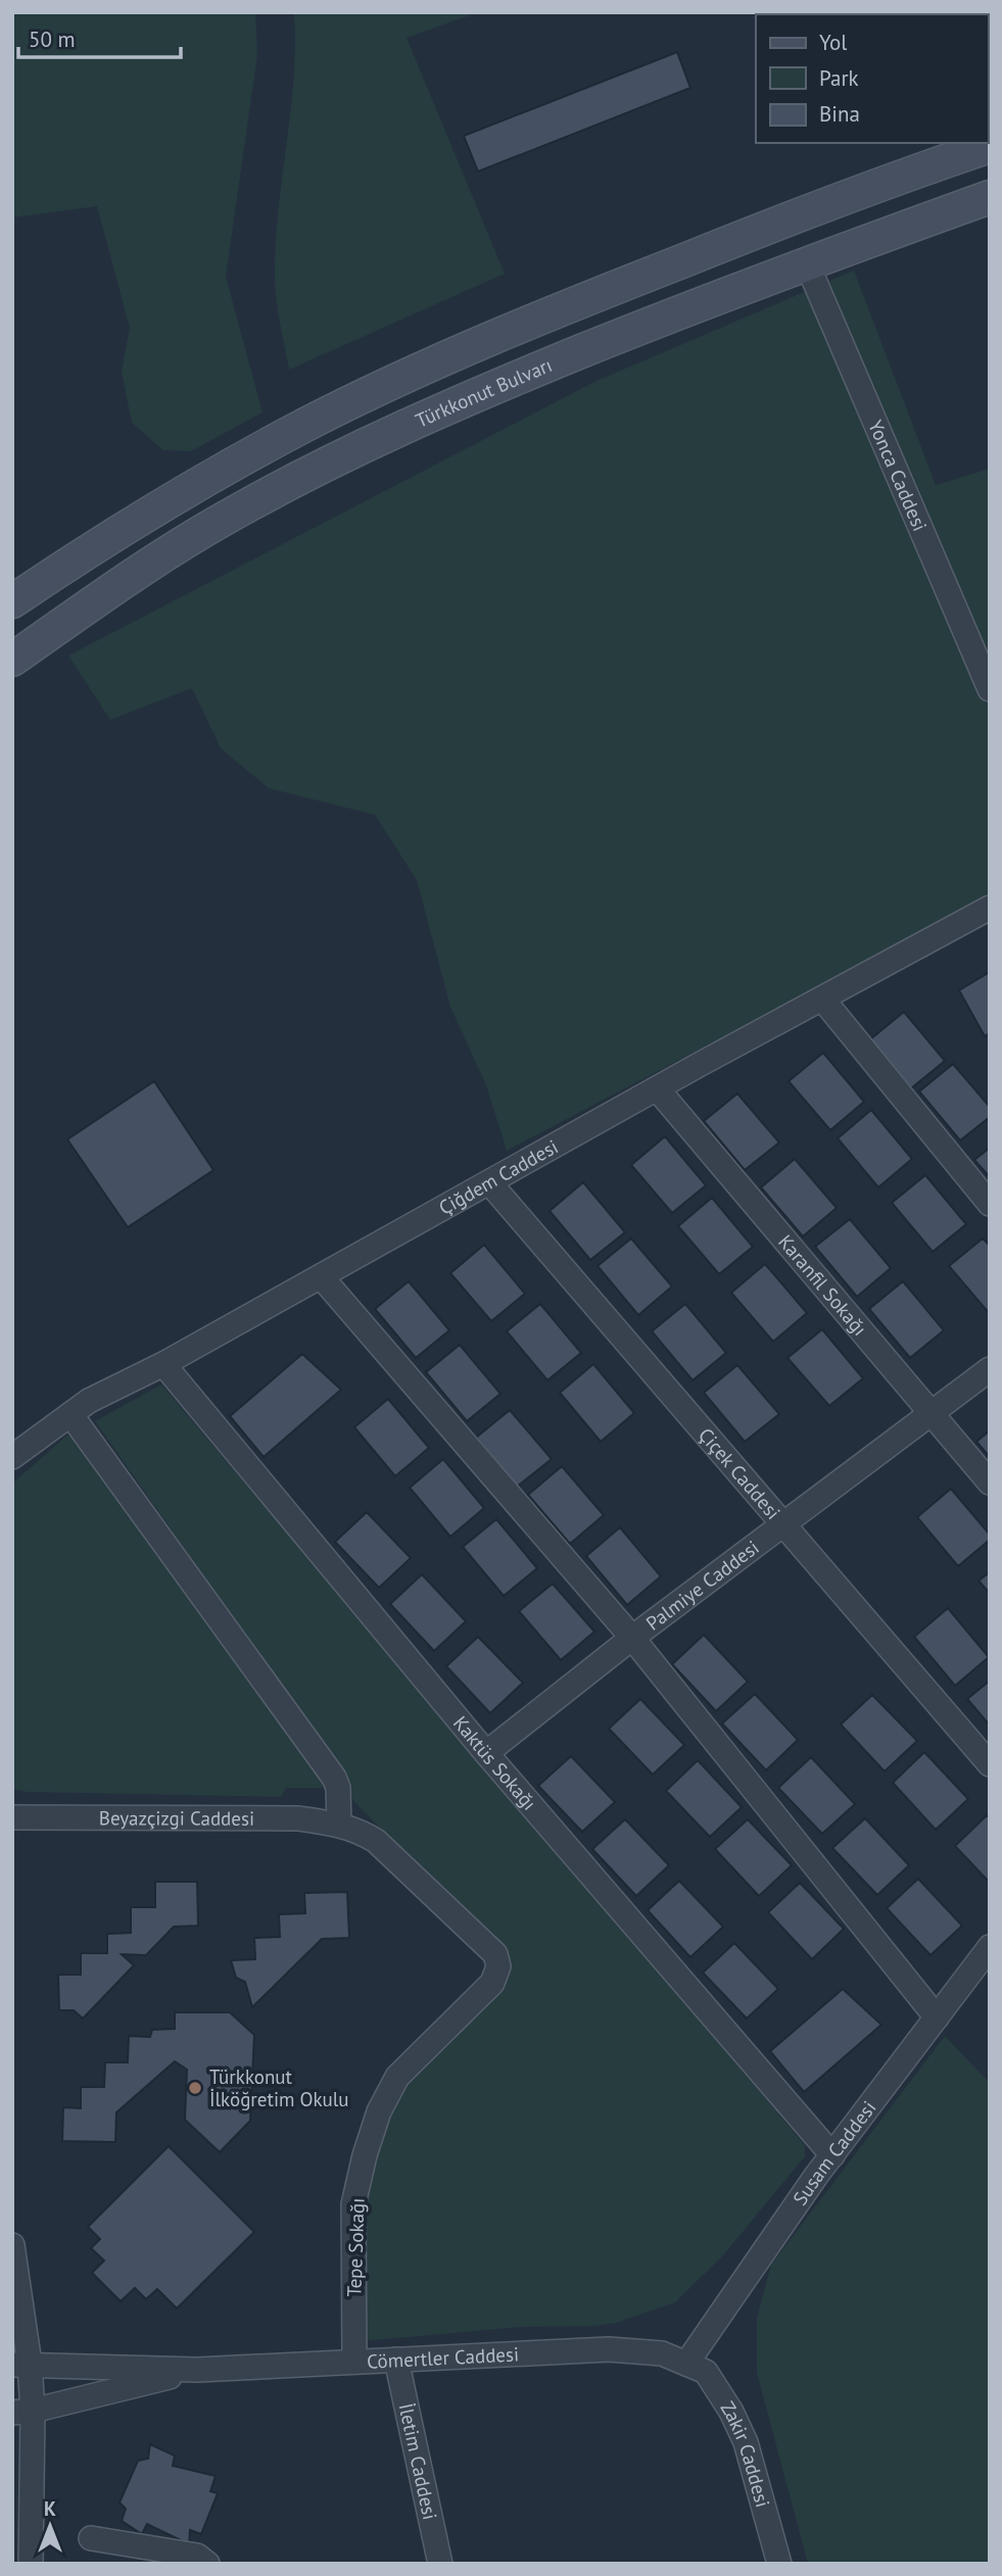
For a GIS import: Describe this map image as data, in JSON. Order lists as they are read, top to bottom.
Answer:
{
  "streets": {
    "street": [
      "Türkkonut Bulvarı",
      "Yonca Caddesi",
      "Çiğdem Caddesi",
      "Karanfil Sokağı",
      "Çiçek Caddesi",
      "Palmiye Caddesi",
      "Kaktüs Sokağı",
      "Beyazçizgi Caddesi",
      "Susam Caddesi",
      "Tepe Sokağı",
      "Cömertler Caddesi",
      "Zakir Caddesi",
      "İletim Caddesi"
    ]
  },
  "crossings": [
    ["Türkkonut Bulvarı", "Yonca Caddesi"],
    ["Çiğdem Caddesi", "Karanfil Sokağı"],
    ["Çiğdem Caddesi", "Çiçek Caddesi"],
    ["Çiğdem Caddesi", "Kaktüs Sokağı"],
    ["Karanfil Sokağı", "Palmiye Caddesi"],
    ["Çiçek Caddesi", "Palmiye Caddesi"],
    ["Palmiye Caddesi", "Kaktüs Sokağı"],
    ["Kaktüs Sokağı", "Susam Caddesi"],
    ["Beyazçizgi Caddesi", "Tepe Sokağı"],
    ["Susam Caddesi", "Cömertler Caddesi"],
    ["Susam Caddesi", "Zakir Caddesi"],
    ["Tepe Sokağı", "Cömertler Caddesi"],
    ["Cömertler Caddesi", "Zakir Caddesi"],
    ["Cömertler Caddesi", "İletim Caddesi"]
  ],
  "places": ["Türkkonut İlköğretim Okulu"],
  "legend": ["Yol", "Park", "Bina"],
  "scale_bar": "50 m",
  "north": "top"
}
